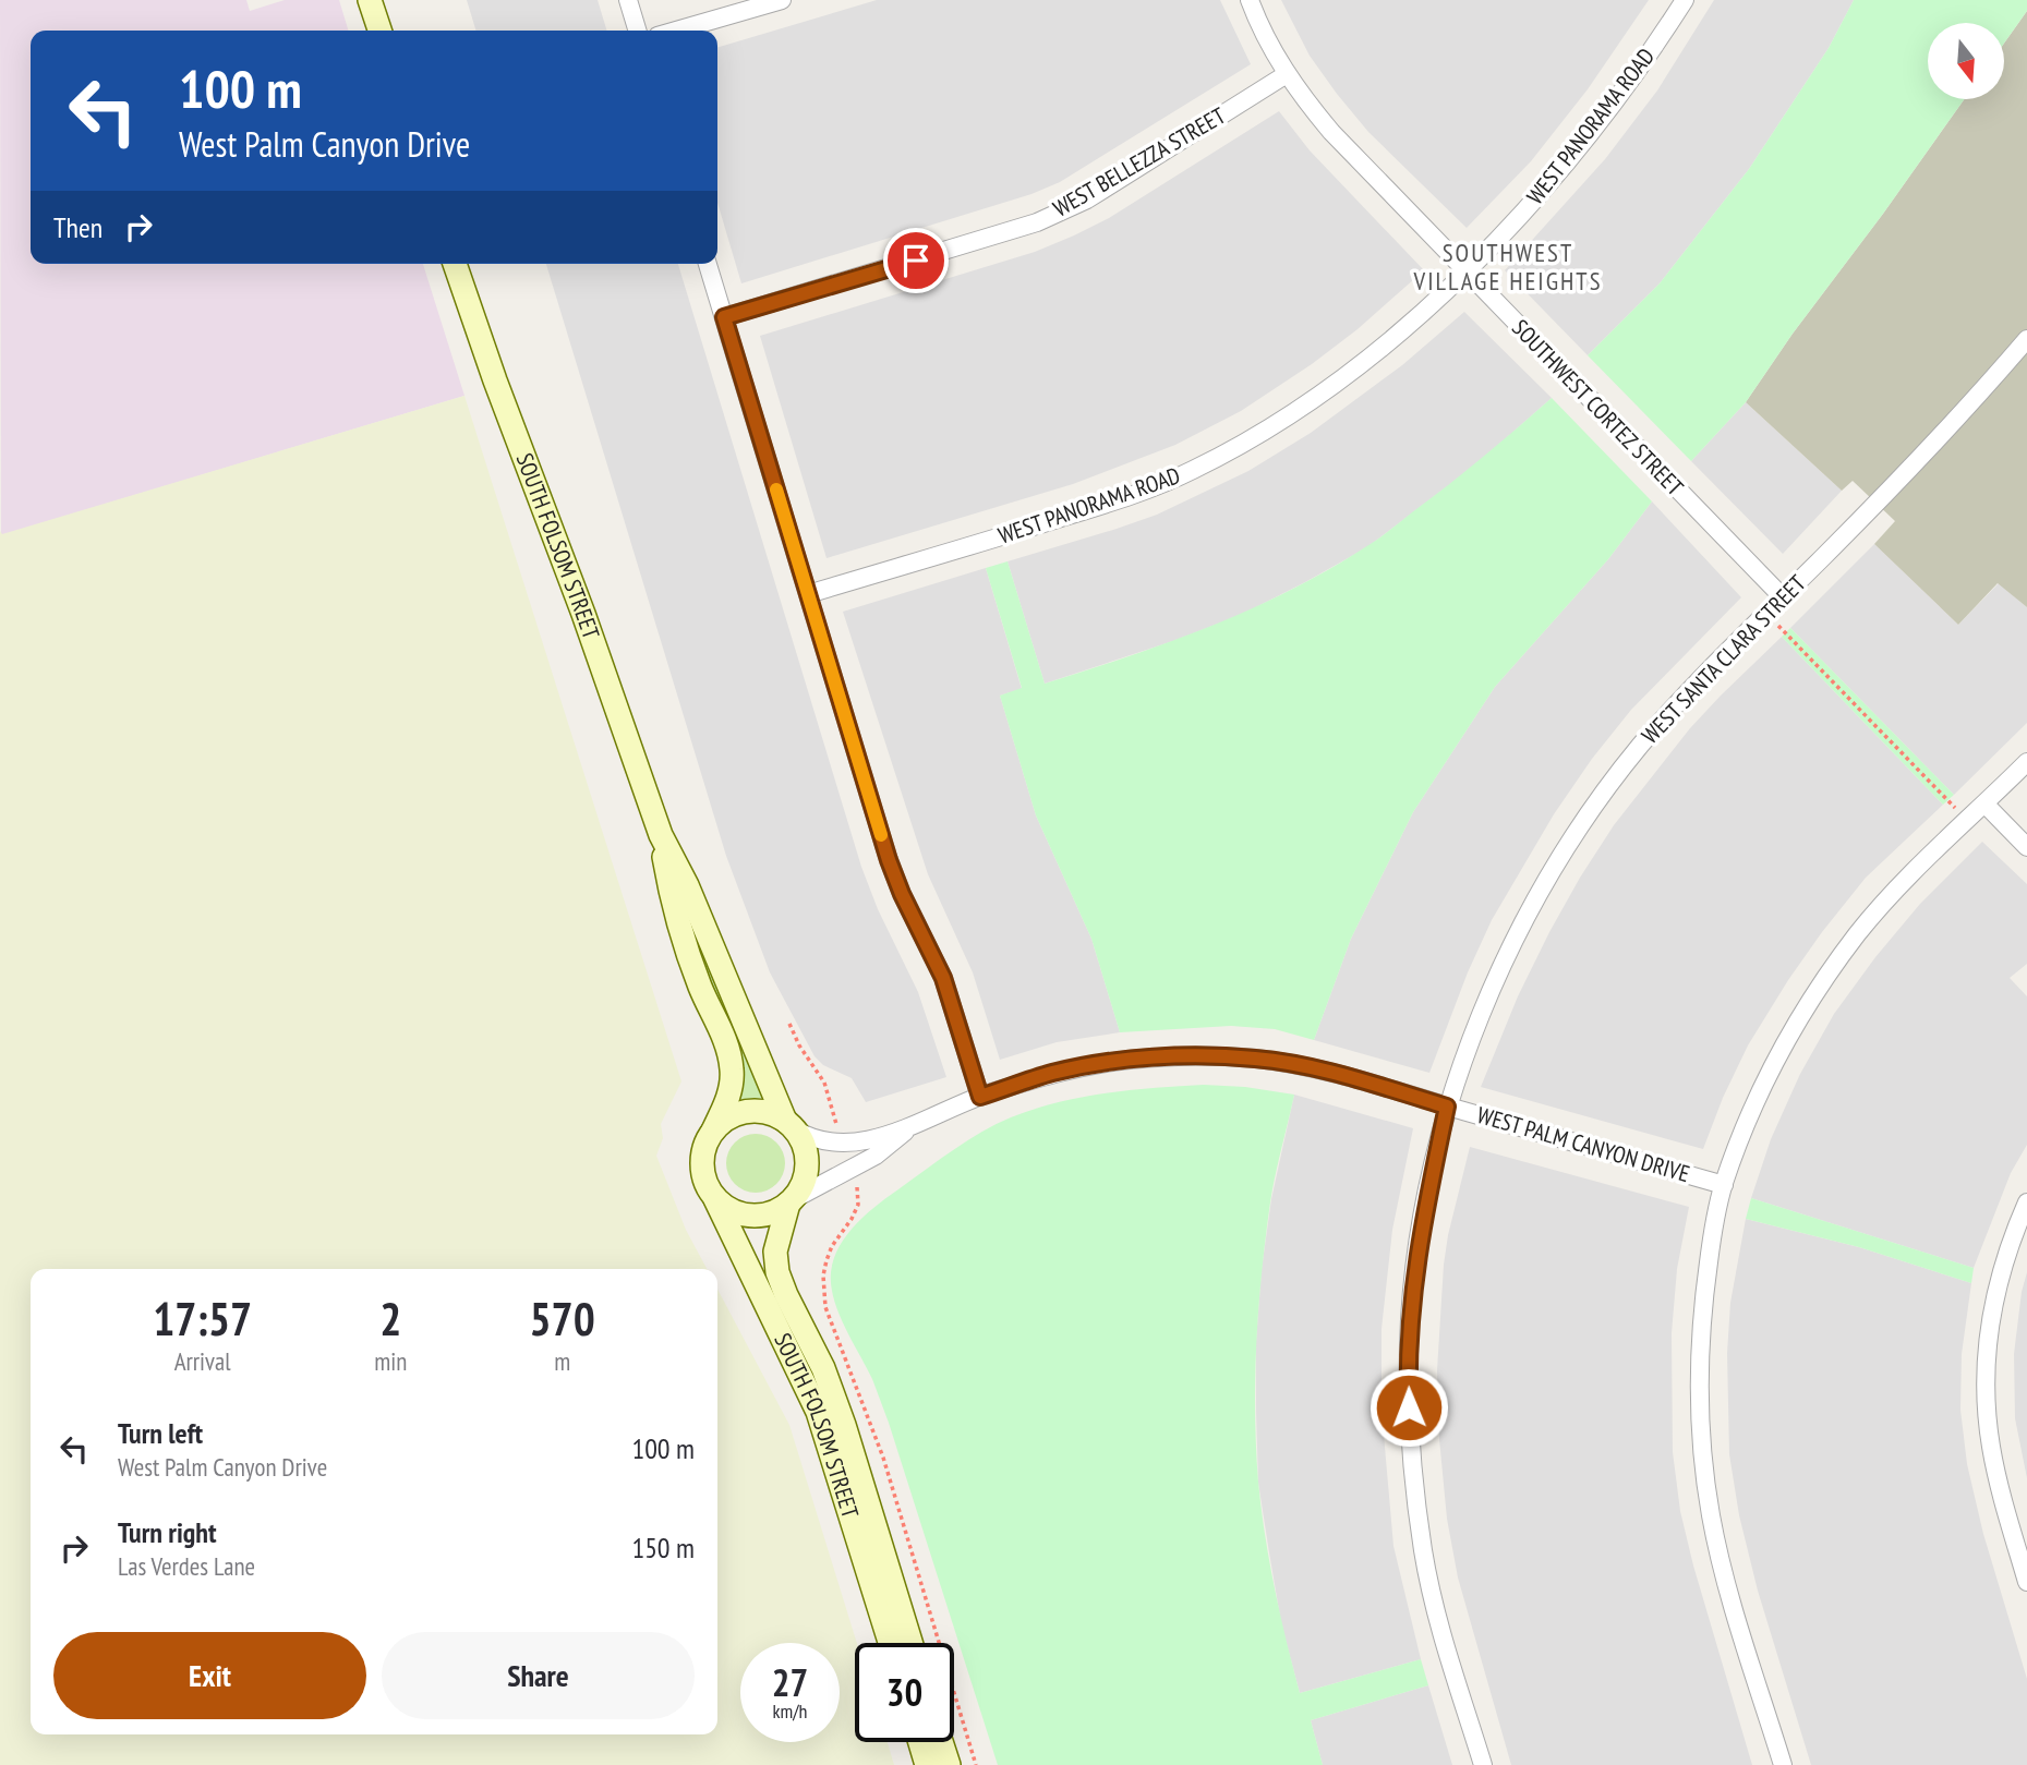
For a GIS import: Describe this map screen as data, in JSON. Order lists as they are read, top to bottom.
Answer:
{
  "streets": {
    "street": [
      "WEST PANORAMA ROAD",
      "WEST BELLEZZA STREET",
      "SOUTHWEST CORTEZ STREET",
      "SOUTH FOLSOM STREET",
      "WEST SANTA CLARA STREET",
      "WEST PALM CANYON DRIVE"
    ]
  },
  "crossings": [
    ["WEST PANORAMA ROAD", "SOUTHWEST CORTEZ STREET"],
    ["WEST BELLEZZA STREET", "SOUTHWEST CORTEZ STREET"],
    ["SOUTHWEST CORTEZ STREET", "WEST SANTA CLARA STREET"],
    ["SOUTH FOLSOM STREET", "WEST PALM CANYON DRIVE"],
    ["WEST SANTA CLARA STREET", "WEST PALM CANYON DRIVE"]
  ],
  "districts": ["SOUTHWEST VILLAGE HEIGHTS"],
  "north": "bottom",
  "page": {
    "turn": ["100 m", "West Palm Canyon Drive"],
    "then": "Then",
    "eta": [
      "17:57",
      "Arrival",
      "2",
      "min",
      "570",
      "m"
    ],
    "list": [
      {
        "name": "Turn left",
        "note": "West Palm Canyon Drive",
        "value": "100 m"
      },
      {
        "name": "Turn right",
        "note": "Las Verdes Lane",
        "value": "150 m"
      }
    ],
    "buttons": ["Exit", "Share"],
    "speed": "27 km/h",
    "limit": "30"
  }
}
